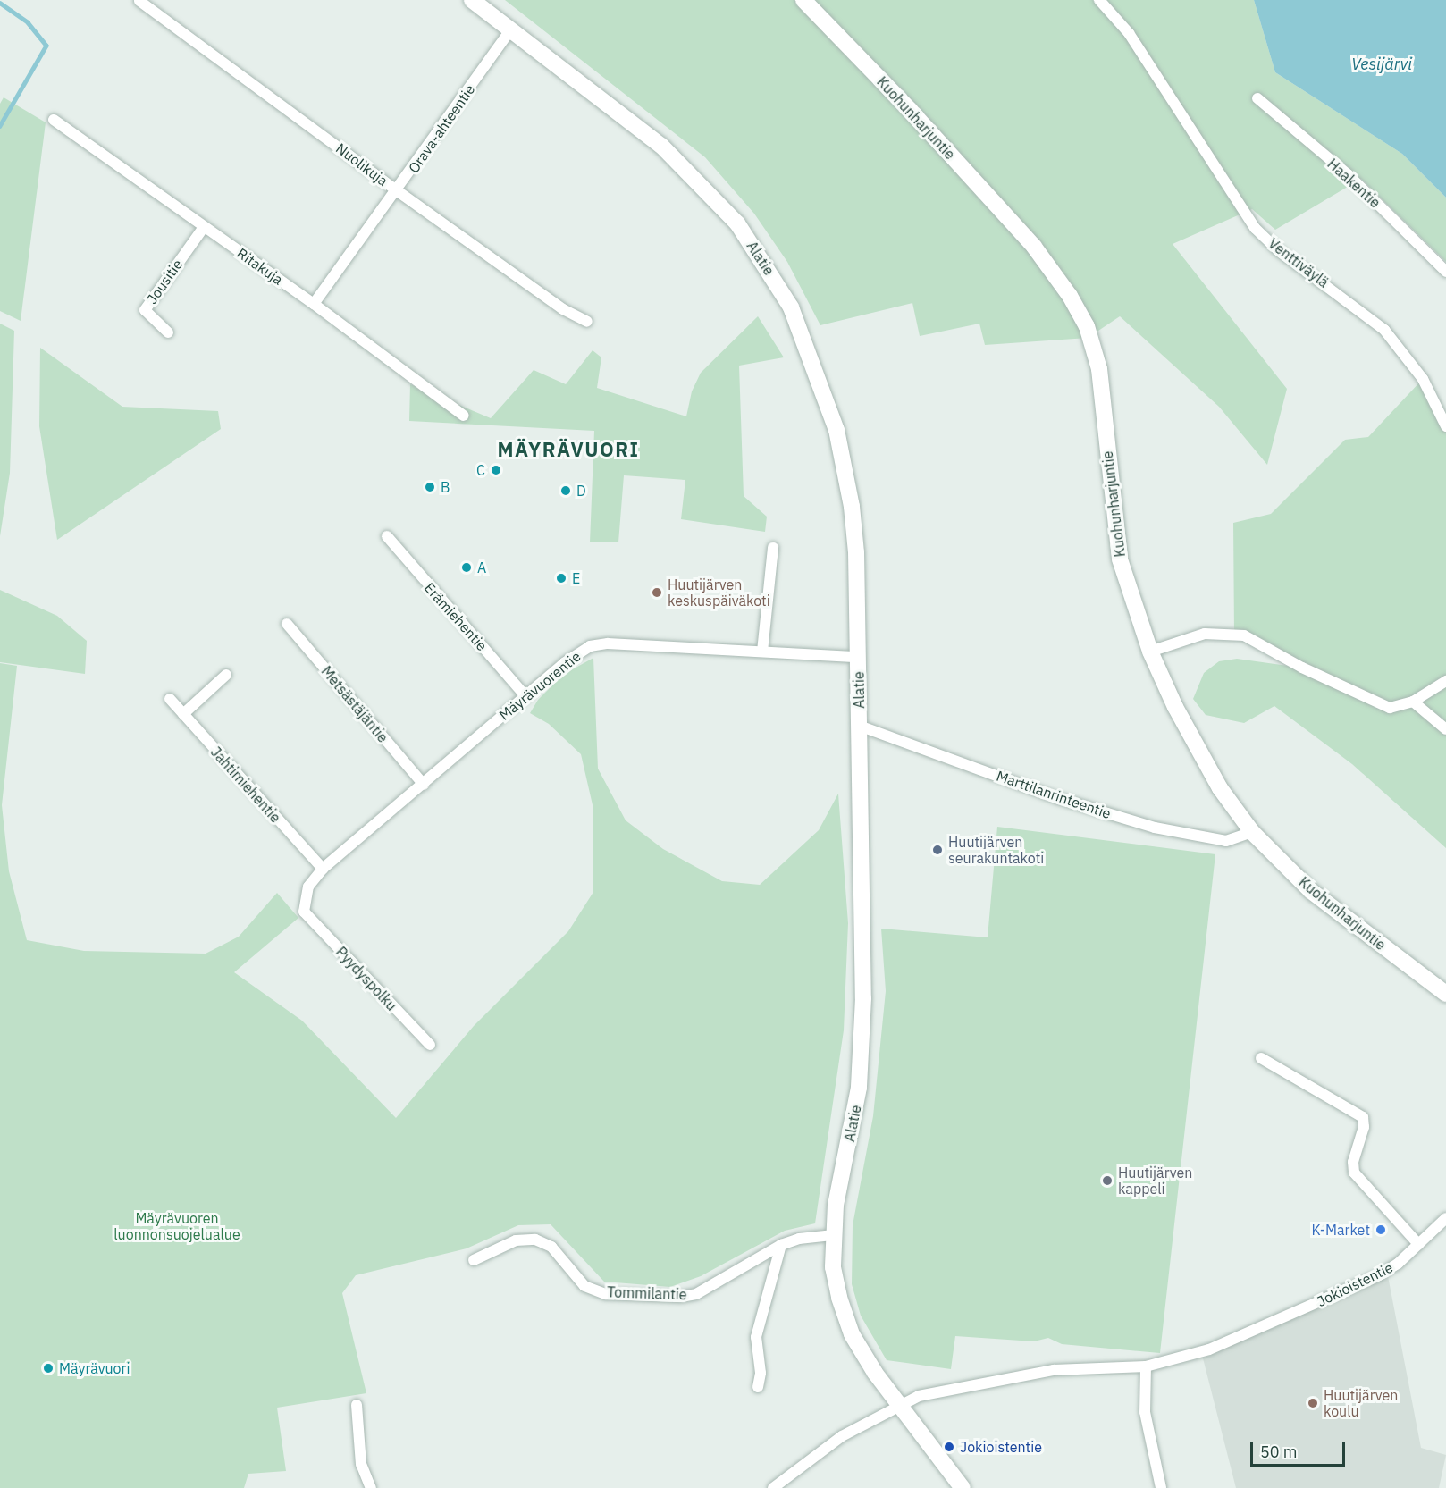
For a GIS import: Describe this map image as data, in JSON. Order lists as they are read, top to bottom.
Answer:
{
  "streets": {
    "street": [
      "Kuohunharjuntie",
      "Orava-ahteentie",
      "Nuolikuja",
      "Haakentie",
      "Alatie",
      "Venttiväylä",
      "Ritakuja",
      "Jousitie",
      "Erämiehentie",
      "Mäyrävuorentie",
      "Metsästäjäntie",
      "Jahtimiehentie",
      "Marttilanrinteentie",
      "Pyydyspolku",
      "Jokioistentie",
      "Tommilantie"
    ]
  },
  "crossings": [
    ["Kuohunharjuntie", "Marttilanrinteentie"],
    ["Orava-ahteentie", "Nuolikuja"],
    ["Orava-ahteentie", "Alatie"],
    ["Orava-ahteentie", "Ritakuja"],
    ["Alatie", "Mäyrävuorentie"],
    ["Alatie", "Marttilanrinteentie"],
    ["Alatie", "Jokioistentie"],
    ["Alatie", "Tommilantie"],
    ["Ritakuja", "Jousitie"],
    ["Erämiehentie", "Mäyrävuorentie"],
    ["Mäyrävuorentie", "Metsästäjäntie"],
    ["Mäyrävuorentie", "Jahtimiehentie"],
    ["Mäyrävuorentie", "Pyydyspolku"]
  ],
  "districts": ["MÄYRÄVUORI"],
  "water": ["Vesijärvi"],
  "parks": ["Mäyrävuoren luonnonsuojelualue"],
  "places": [
    "C",
    "B",
    "D",
    "A",
    "E",
    "Huutijärven keskuspäiväkoti",
    "Huutijärven seurakuntakoti",
    "Huutijärven kappeli",
    "K-Market",
    "Mäyrävuori",
    "Huutijärven koulu",
    "Jokioistentie"
  ],
  "scale_bar": "50 m"
}
